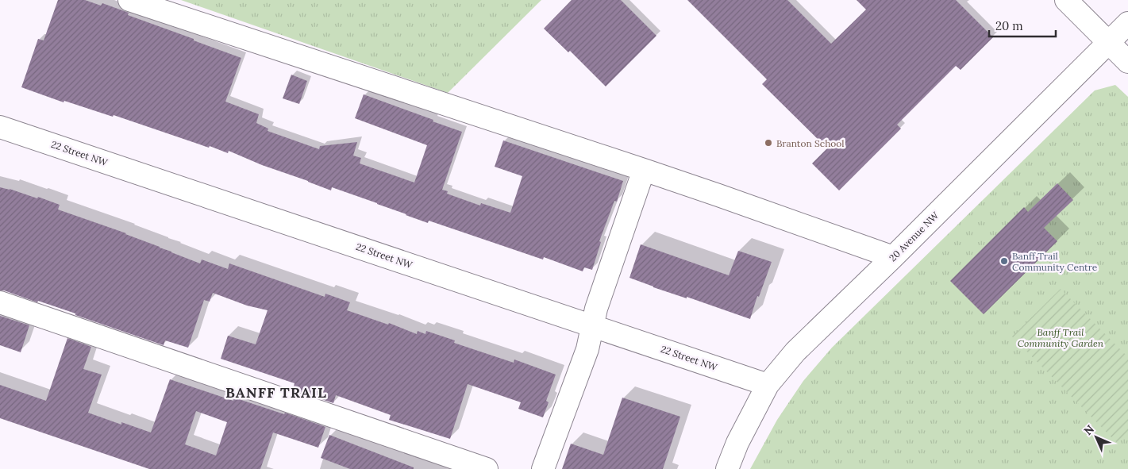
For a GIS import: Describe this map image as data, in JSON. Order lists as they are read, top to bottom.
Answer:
{
  "streets": {
    "street": ["22 Street NW", "20 Avenue NW"]
  },
  "crossings": [
    ["22 Street NW", "20 Avenue NW"]
  ],
  "districts": ["BANFF TRAIL"],
  "parks": ["Banff Trail Community Garden"],
  "places": ["Branton School", "Banff Trail Community Centre"],
  "scale_bar": "20 m",
  "north": "top left"
}
